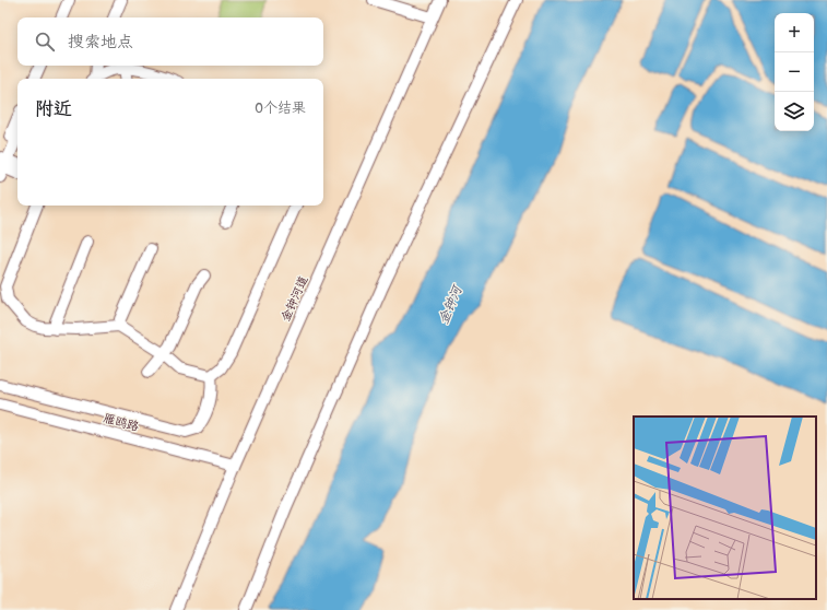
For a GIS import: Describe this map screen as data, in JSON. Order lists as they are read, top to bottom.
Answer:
{
  "streets": {
    "street": ["金钟河道", "雁鸥路"]
  },
  "crossings": [
    ["金钟河道", "雁鸥路"]
  ],
  "water": ["金钟河"],
  "page": {
    "map_buttons": ["+", "−"],
    "search": "搜索地点",
    "heading": ["附近", "0个结果"]
  }
}
